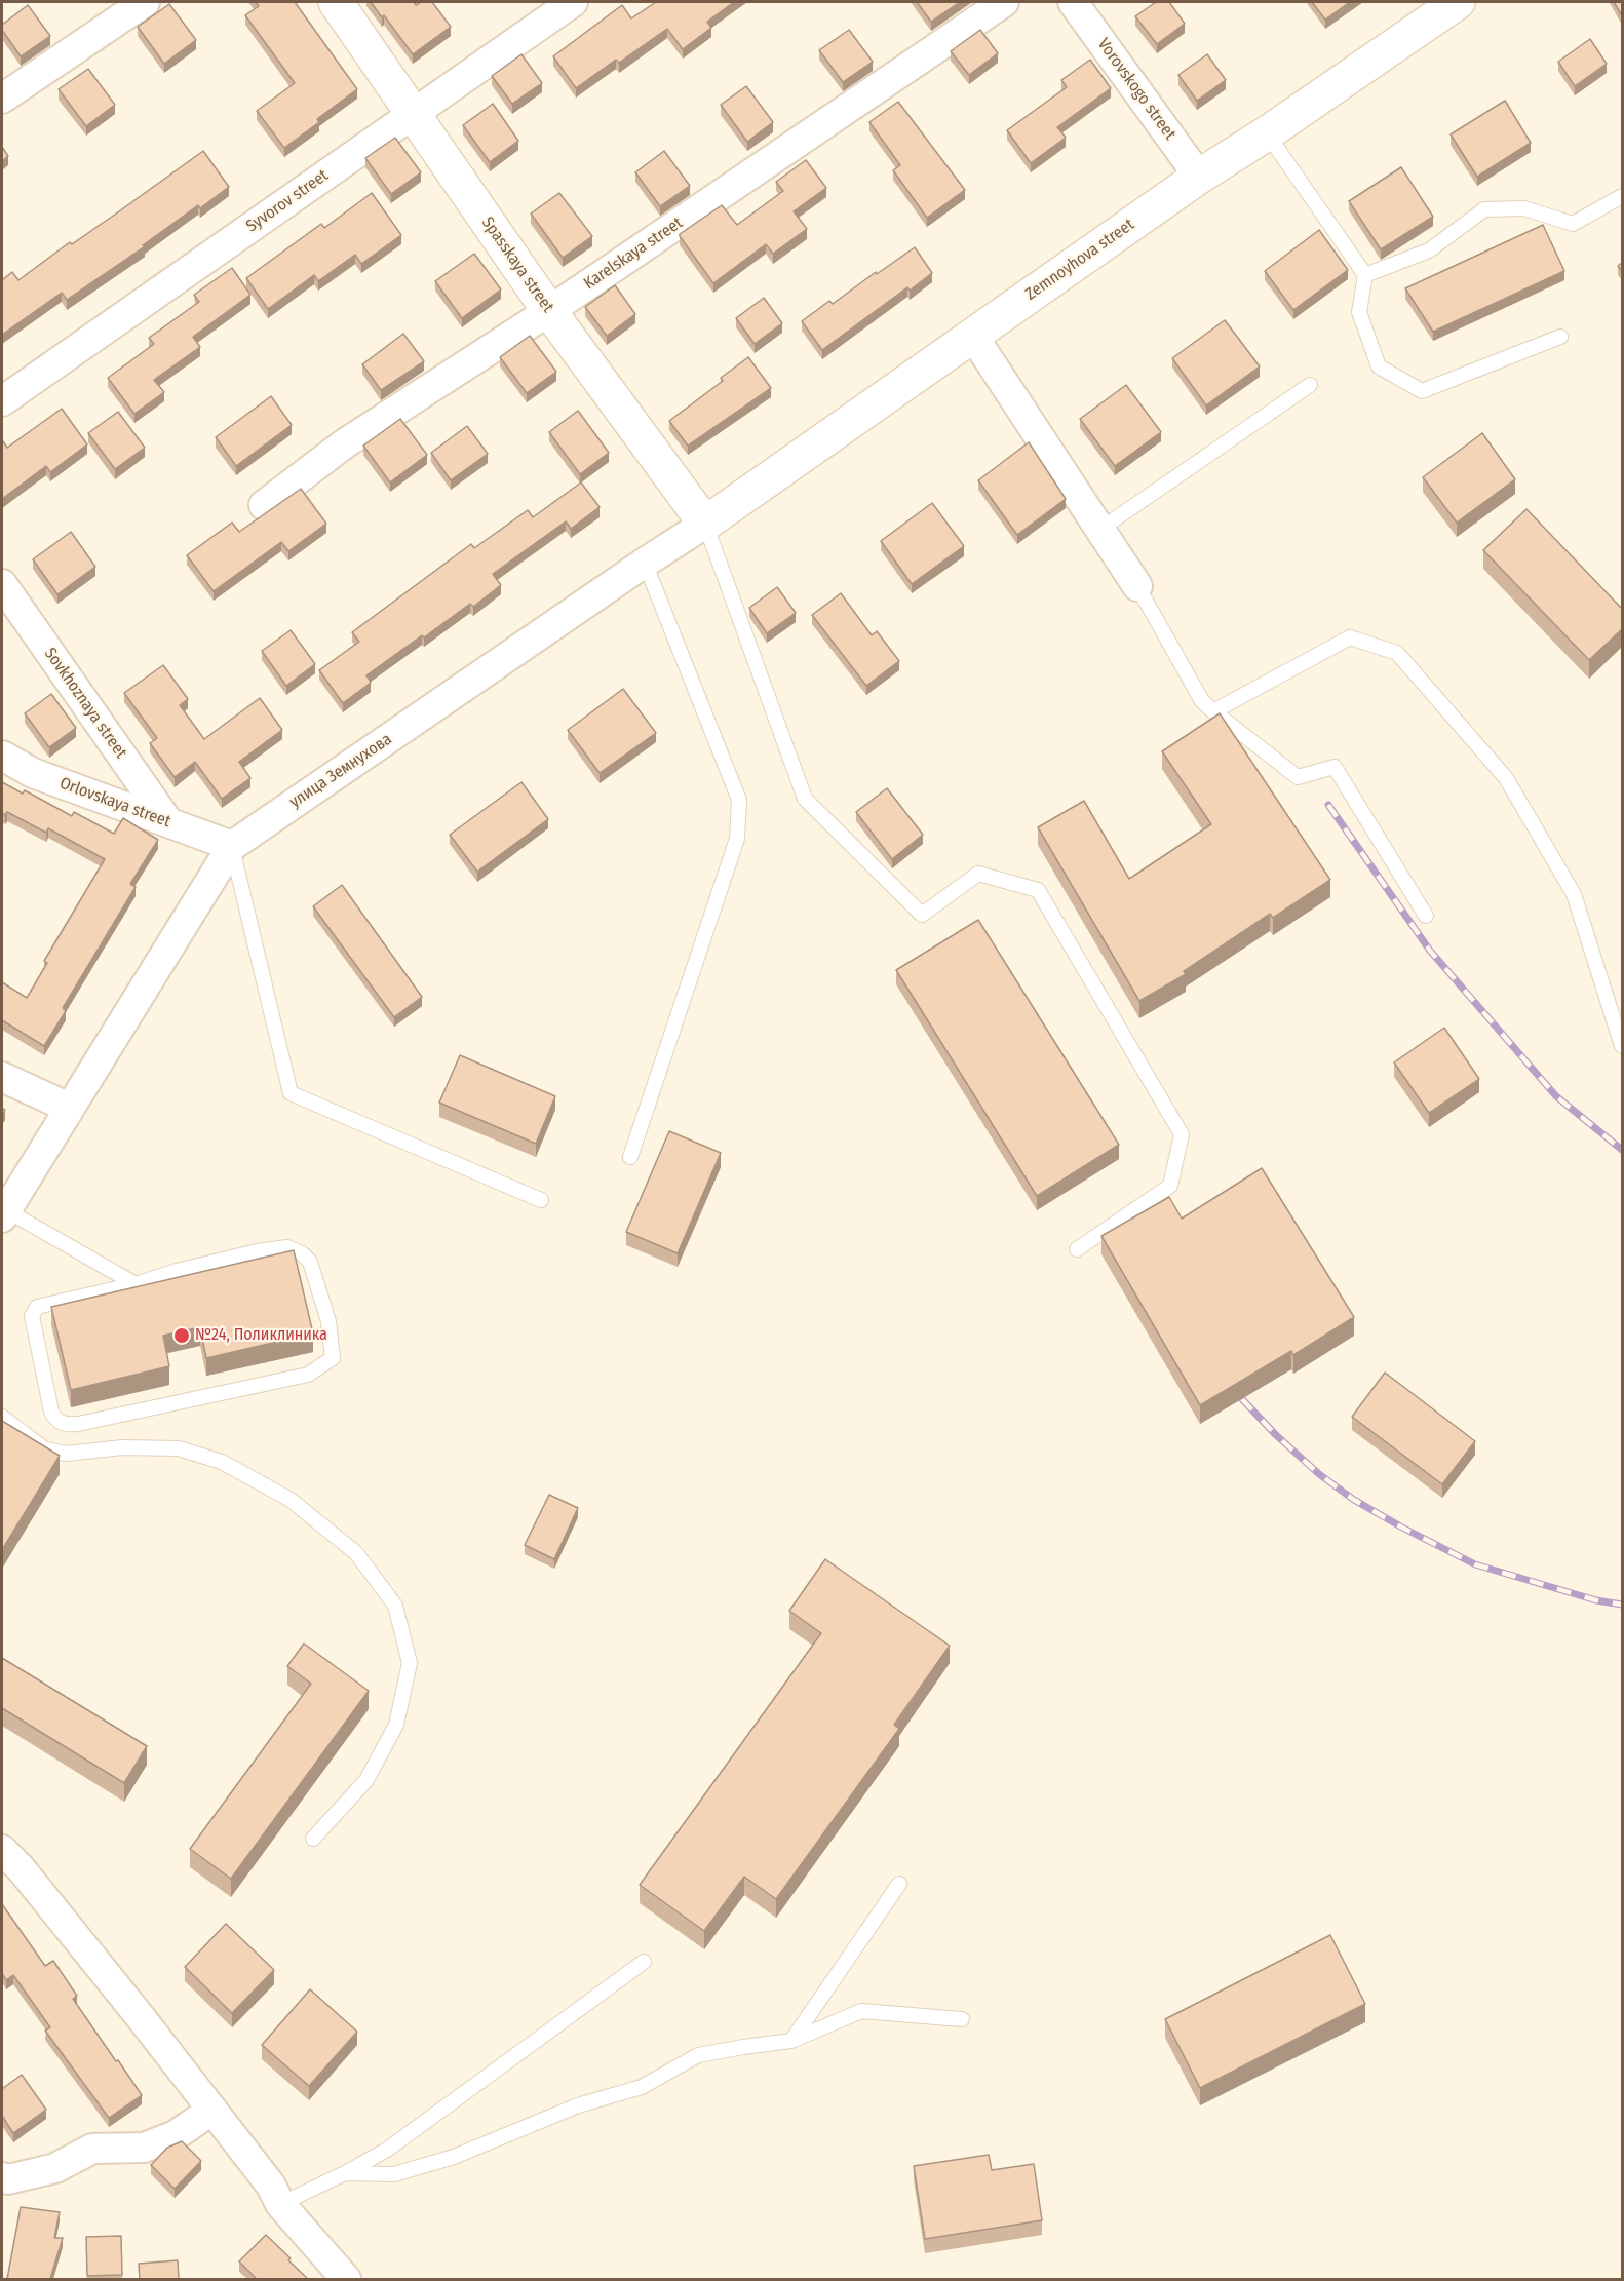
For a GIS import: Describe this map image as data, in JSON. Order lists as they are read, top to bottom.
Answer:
{
  "streets": {
    "street": [
      "Vorovskogo street",
      "Syvorov street",
      "Karelskaya street",
      "Zemnoyhova street",
      "Spasskaya street",
      "Sovkhoznaya street",
      "улица Земнухова",
      "Orlovskaya street"
    ]
  },
  "crossings": [
    ["Vorovskogo street", "Zemnoyhova street"],
    ["Syvorov street", "Spasskaya street"],
    ["Karelskaya street", "Spasskaya street"],
    ["Zemnoyhova street", "Spasskaya street"],
    ["Zemnoyhova street", "улица Земнухова"],
    ["Spasskaya street", "улица Земнухова"],
    ["Sovkhoznaya street", "Orlovskaya street"],
    ["улица Земнухова", "Orlovskaya street"]
  ],
  "places": ["№24, Поликлиника"]
}
